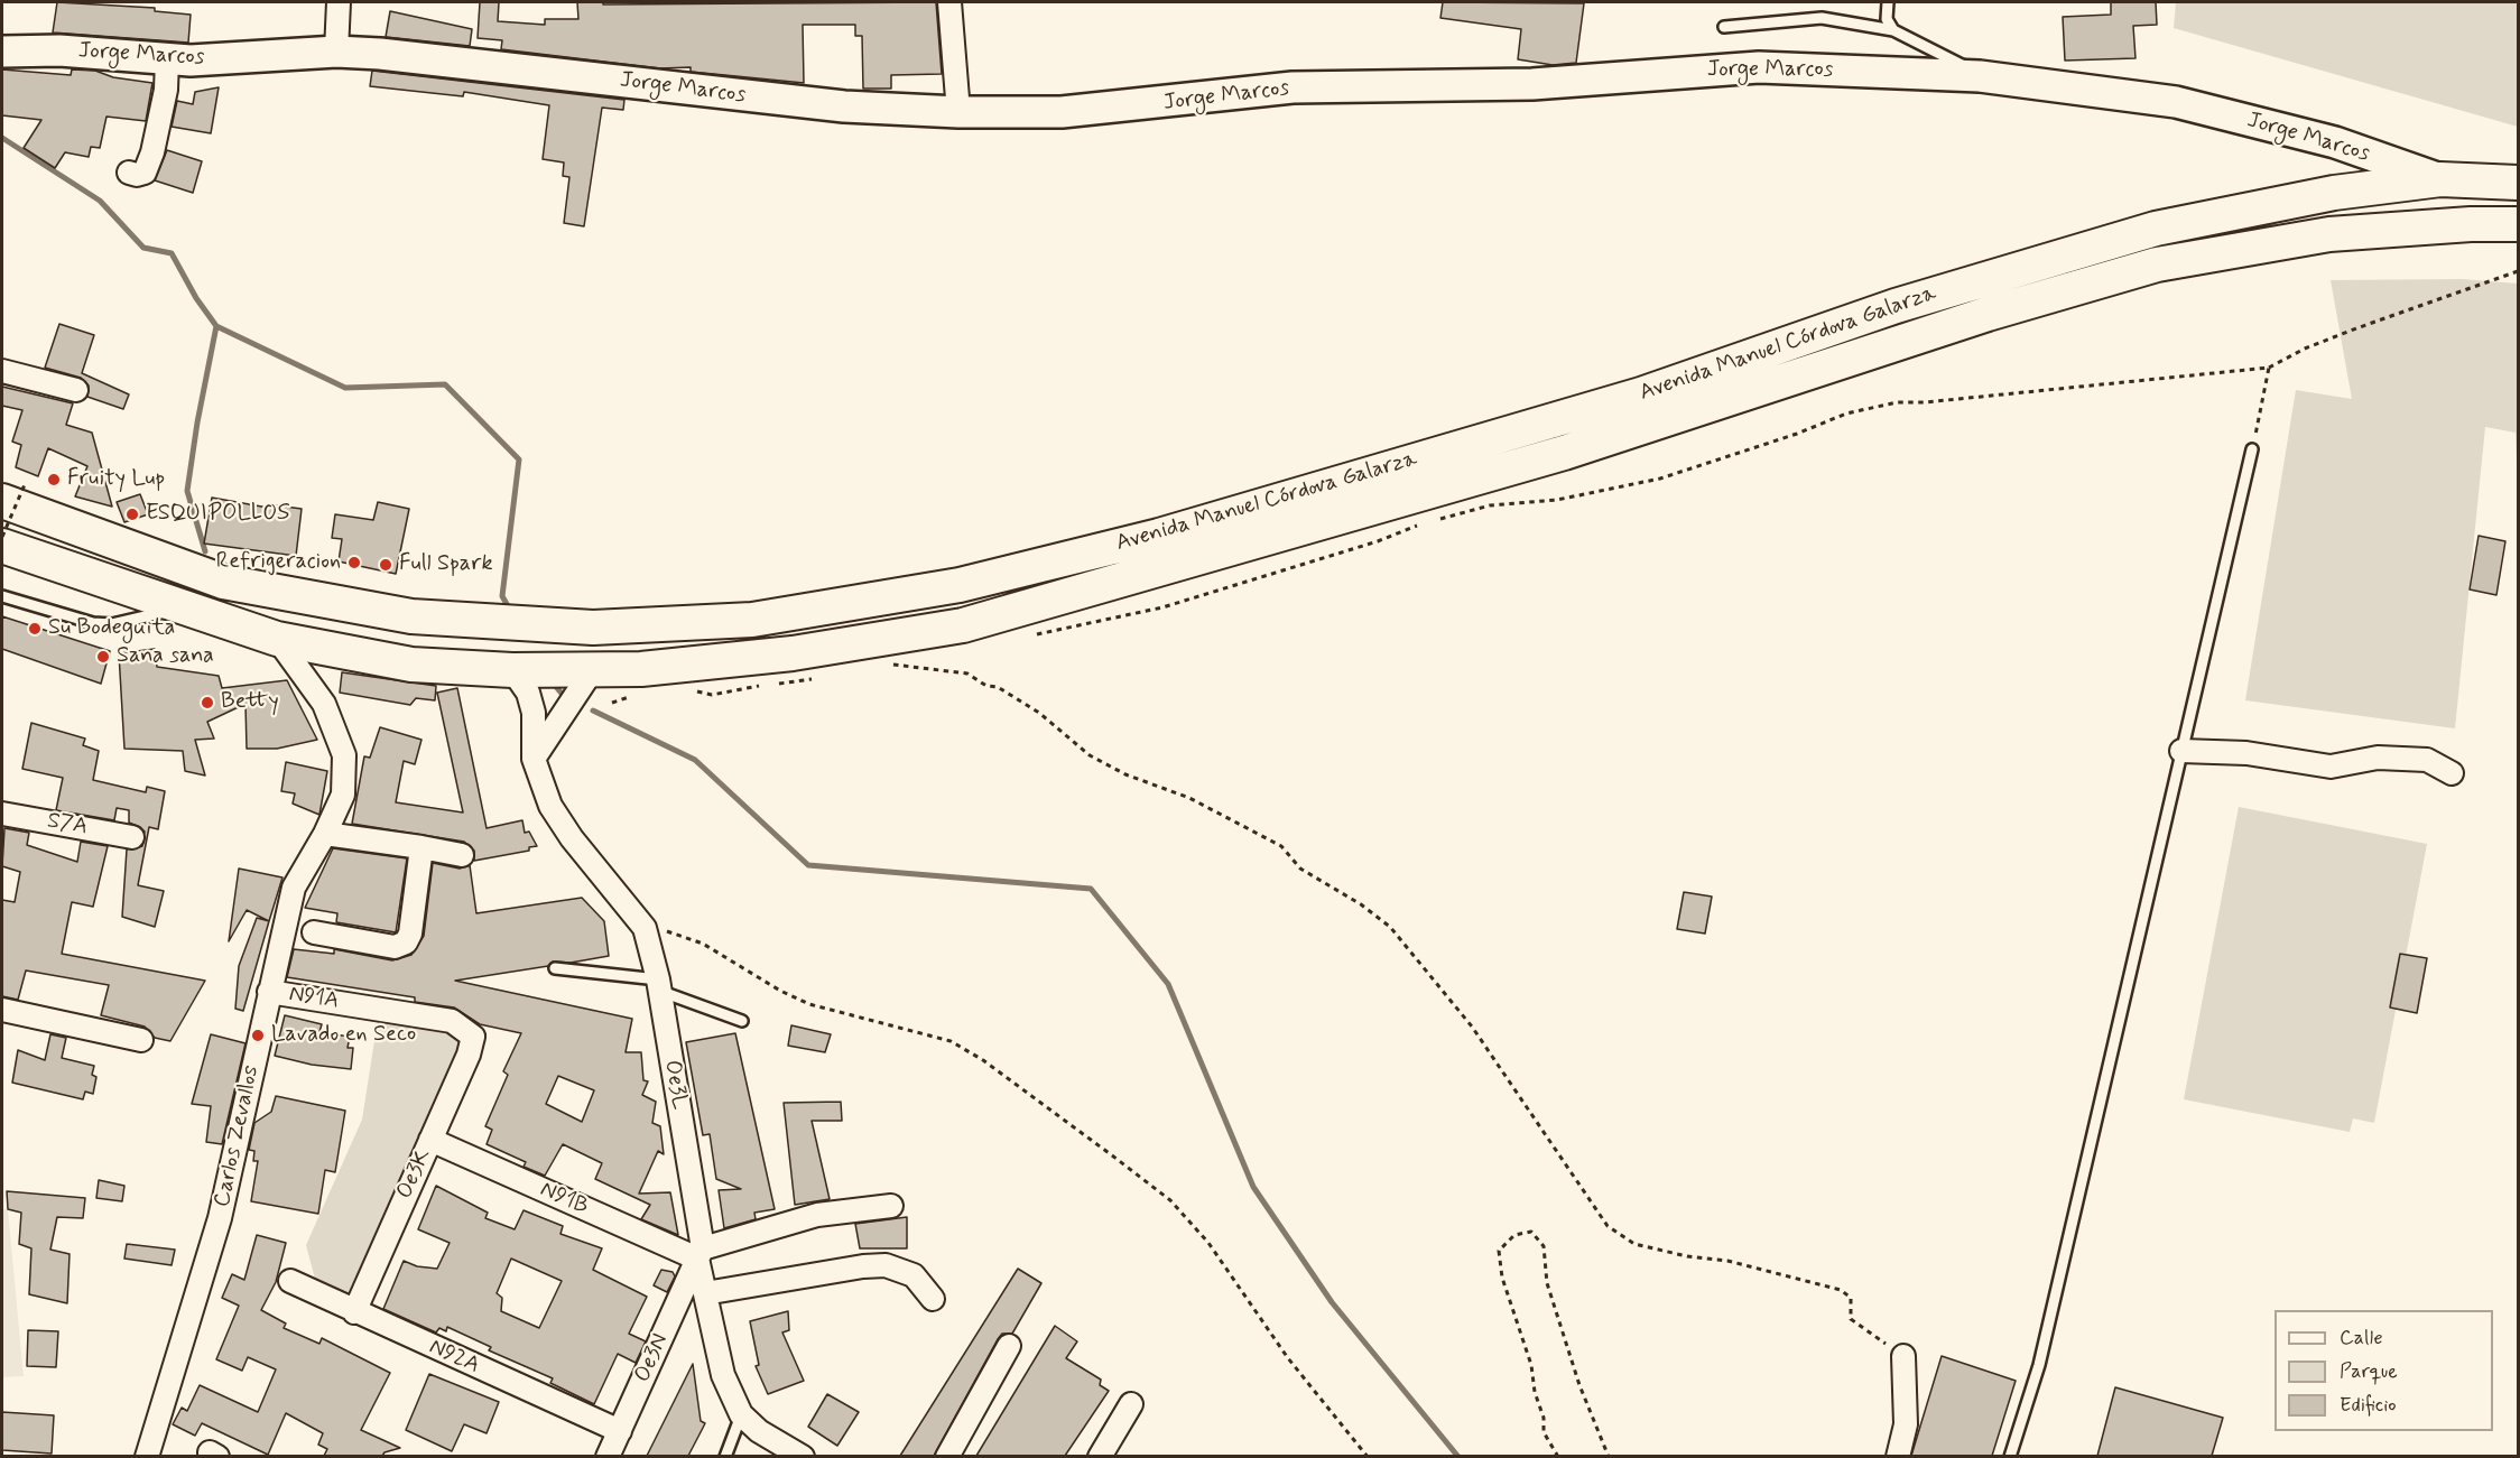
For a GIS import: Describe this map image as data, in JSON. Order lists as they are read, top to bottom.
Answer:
{
  "streets": {
    "main road": ["Jorge Marcos", "Avenida Manuel Córdova Galarza"],
    "street": [
      "S7A",
      "N91A",
      "Oe3L",
      "Carlos Zevallos",
      "Oe3K",
      "N91B",
      "N92A",
      "Oe3N"
    ]
  },
  "crossings": [
    ["Jorge Marcos", "Avenida Manuel Córdova Galarza"],
    ["Avenida Manuel Córdova Galarza", "Oe3L"],
    ["Avenida Manuel Córdova Galarza", "Carlos Zevallos"],
    ["N91A", "Carlos Zevallos"],
    ["N91A", "Oe3K"],
    ["Oe3L", "N91B"],
    ["Oe3L", "Oe3N"],
    ["Oe3K", "N91B"],
    ["Oe3K", "N92A"],
    ["N91B", "Oe3N"],
    ["N92A", "Oe3N"]
  ],
  "places": [
    "Fruity Lup",
    "ESQUIPOLLOS",
    "Refrigeracion",
    "Full Spark",
    "Su Bodeguita",
    "Sana sana",
    "Betty",
    "Lavado en Seco"
  ],
  "legend": ["Calle", "Parque", "Edificio"]
}
